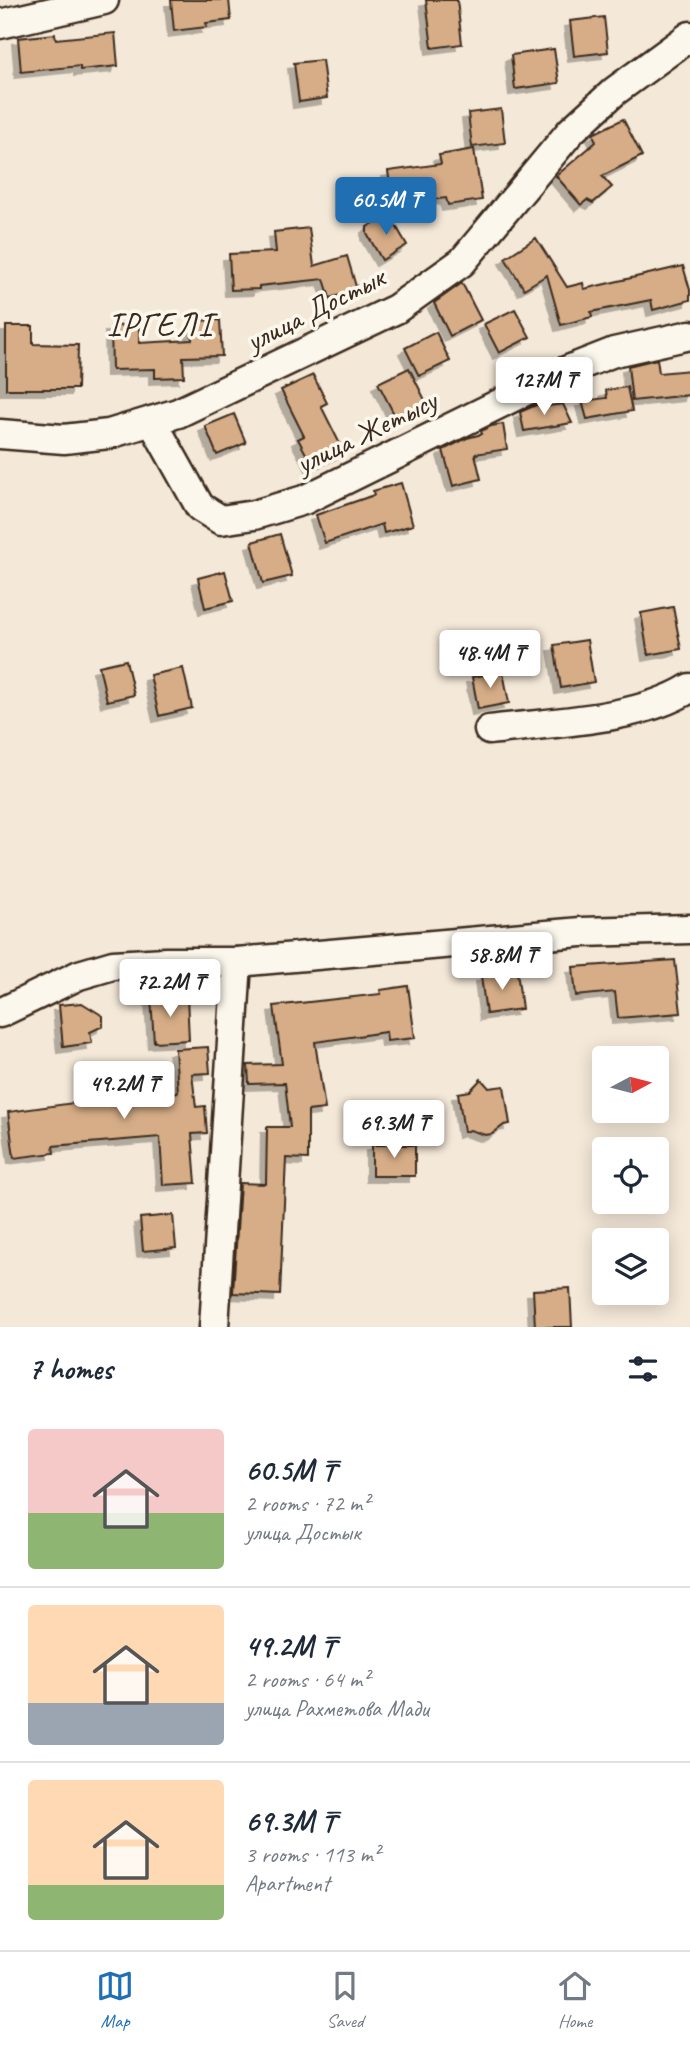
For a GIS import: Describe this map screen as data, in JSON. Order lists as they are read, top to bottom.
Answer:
{
  "streets": {
    "street": ["улица Достык", "улица Жетысу"]
  },
  "crossings": [
    ["улица Достык", "улица Жетысу"]
  ],
  "districts": ["ІРГЕЛІ"],
  "north": "right",
  "page": {
    "price": [
      "60.5M ₸",
      "127M ₸",
      "48.4M ₸",
      "58.8M ₸",
      "72.2M ₸",
      "49.2M ₸",
      "69.3M ₸"
    ],
    "heading": "7 homes",
    "list": [
      {
        "name": "60.5M ₸",
        "note": "2 rooms · 72 m² · улица Достык"
      },
      {
        "name": "49.2M ₸",
        "note": "2 rooms · 64 m² · улица Рахметова Мади"
      },
      {
        "name": "69.3M ₸",
        "note": "3 rooms · 113 m² · Apartment"
      }
    ],
    "tabs": ["Map", "Saved", "Home"]
  }
}
